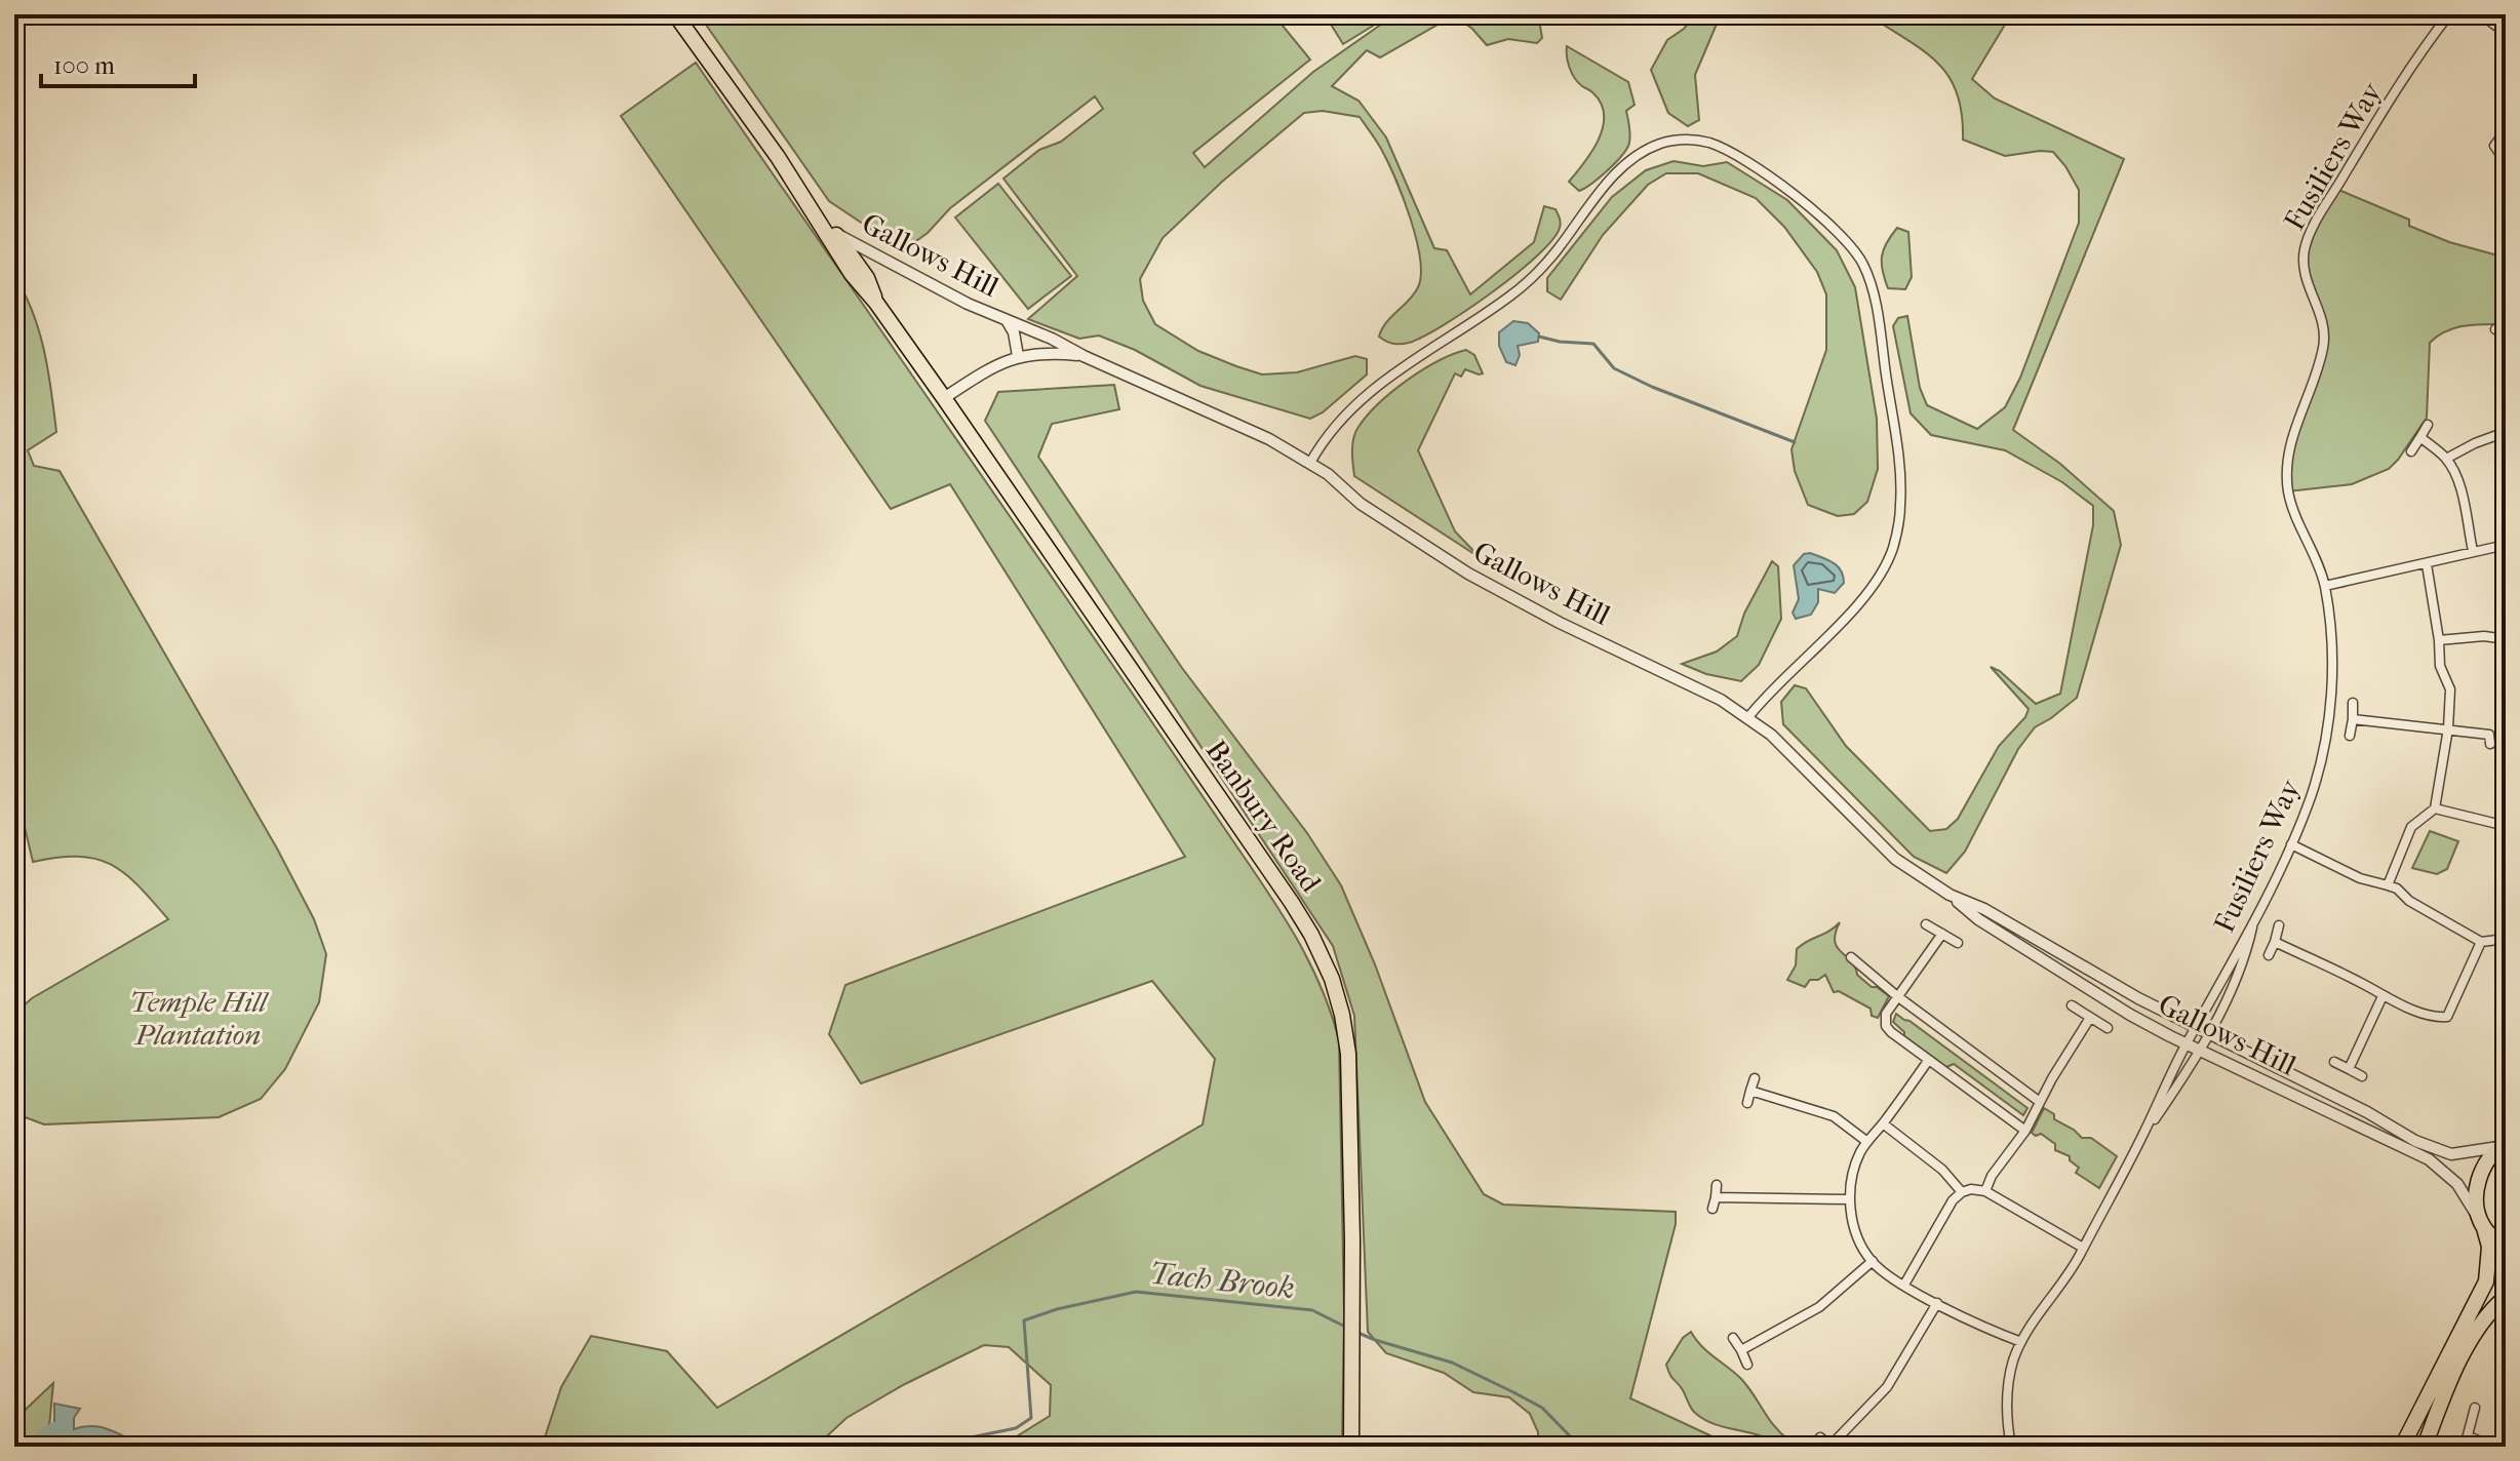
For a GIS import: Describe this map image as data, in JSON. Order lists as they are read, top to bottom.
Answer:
{
  "streets": {
    "main road": ["Banbury Road"],
    "street": ["Fusiliers Way", "Gallows Hill"]
  },
  "crossings": [
    ["Fusiliers Way", "Gallows Hill"],
    ["Gallows Hill", "Banbury Road"]
  ],
  "water": ["Tach Brook"],
  "parks": ["Temple Hill Plantation"],
  "scale_bar": "100 m"
}
